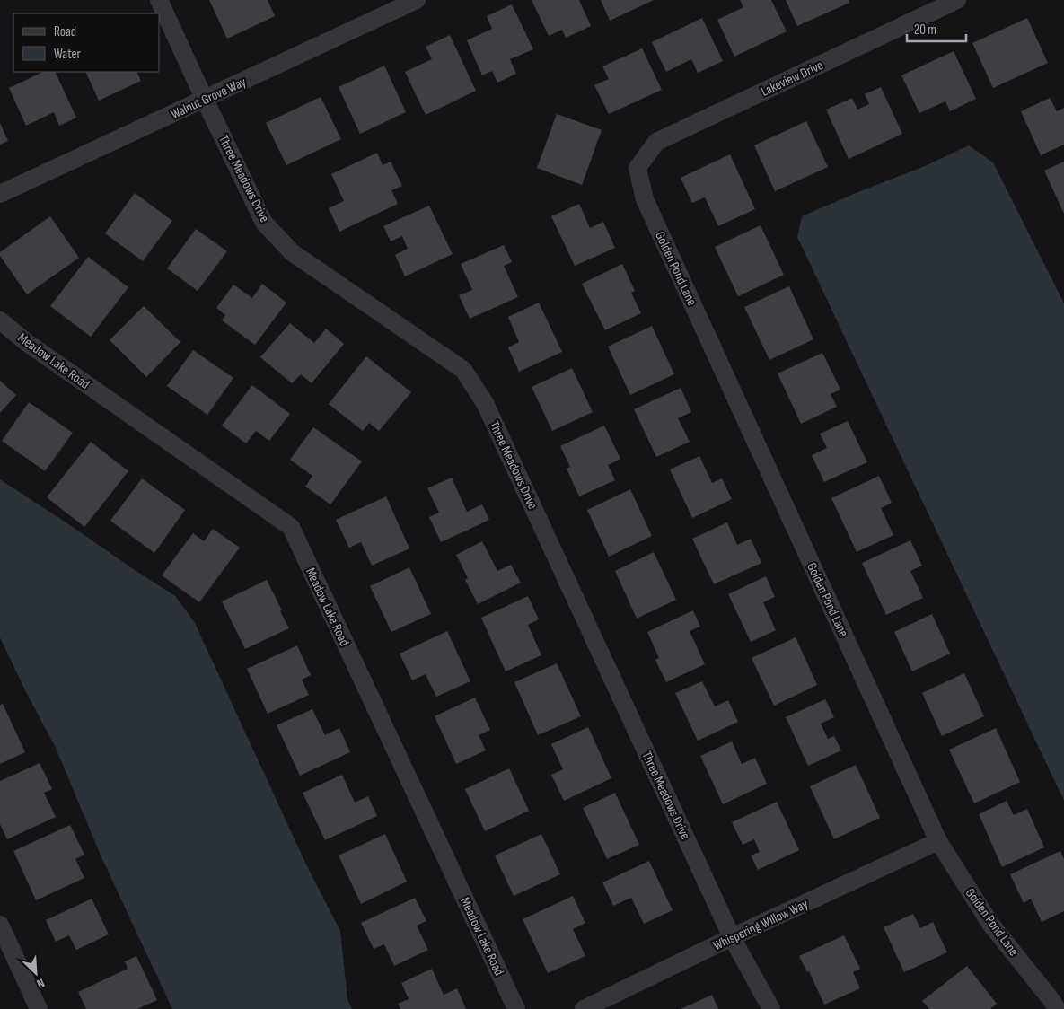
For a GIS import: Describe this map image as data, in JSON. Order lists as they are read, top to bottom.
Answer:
{
  "streets": {
    "street": [
      "Lakeview Drive",
      "Walnut Grove Way",
      "Three Meadows Drive",
      "Golden Pond Lane",
      "Meadow Lake Road",
      "Whispering Willow Way"
    ]
  },
  "crossings": [
    ["Lakeview Drive", "Golden Pond Lane"],
    ["Walnut Grove Way", "Three Meadows Drive"],
    ["Three Meadows Drive", "Whispering Willow Way"],
    ["Golden Pond Lane", "Whispering Willow Way"]
  ],
  "legend": ["Road", "Water"],
  "scale_bar": "20 m",
  "north": "bottom right"
}
